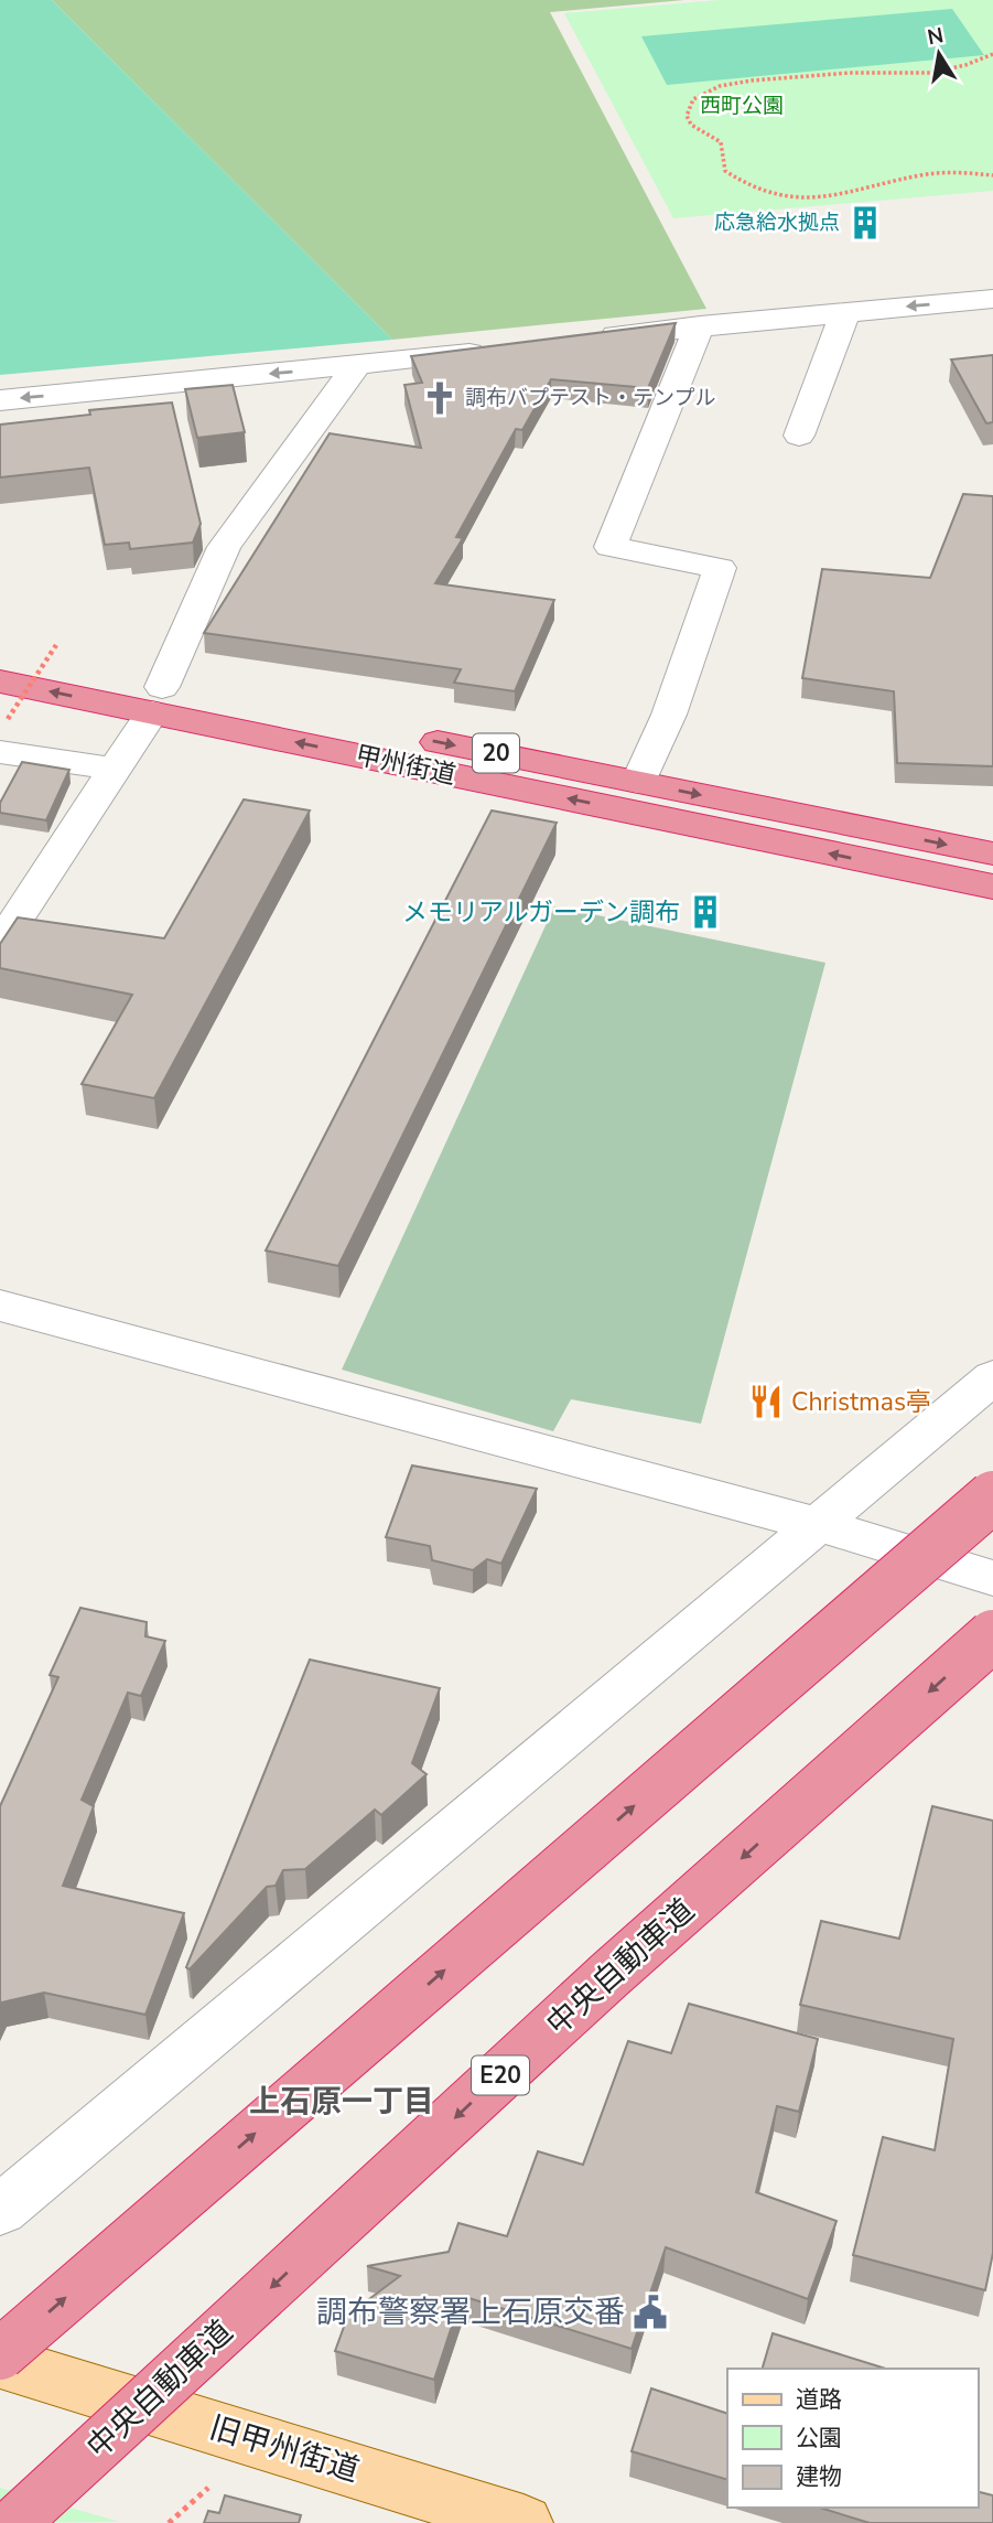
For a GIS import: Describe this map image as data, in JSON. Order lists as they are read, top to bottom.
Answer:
{
  "streets": {
    "highway": [
      "20",
      "甲州街道",
      "中央自動車道",
      "E20"
    ],
    "main road": ["旧甲州街道"]
  },
  "districts": ["上石原一丁目"],
  "parks": ["西町公園"],
  "places": {
    "building": ["応急給水拠点", "メモリアルガーデン調布"],
    "church": ["調布バプテスト・テンプル"],
    "restaurant": ["Christmas亭"],
    "public building": ["調布警察署上石原交番"]
  },
  "legend": ["道路", "公園", "建物"],
  "north": "top"
}
